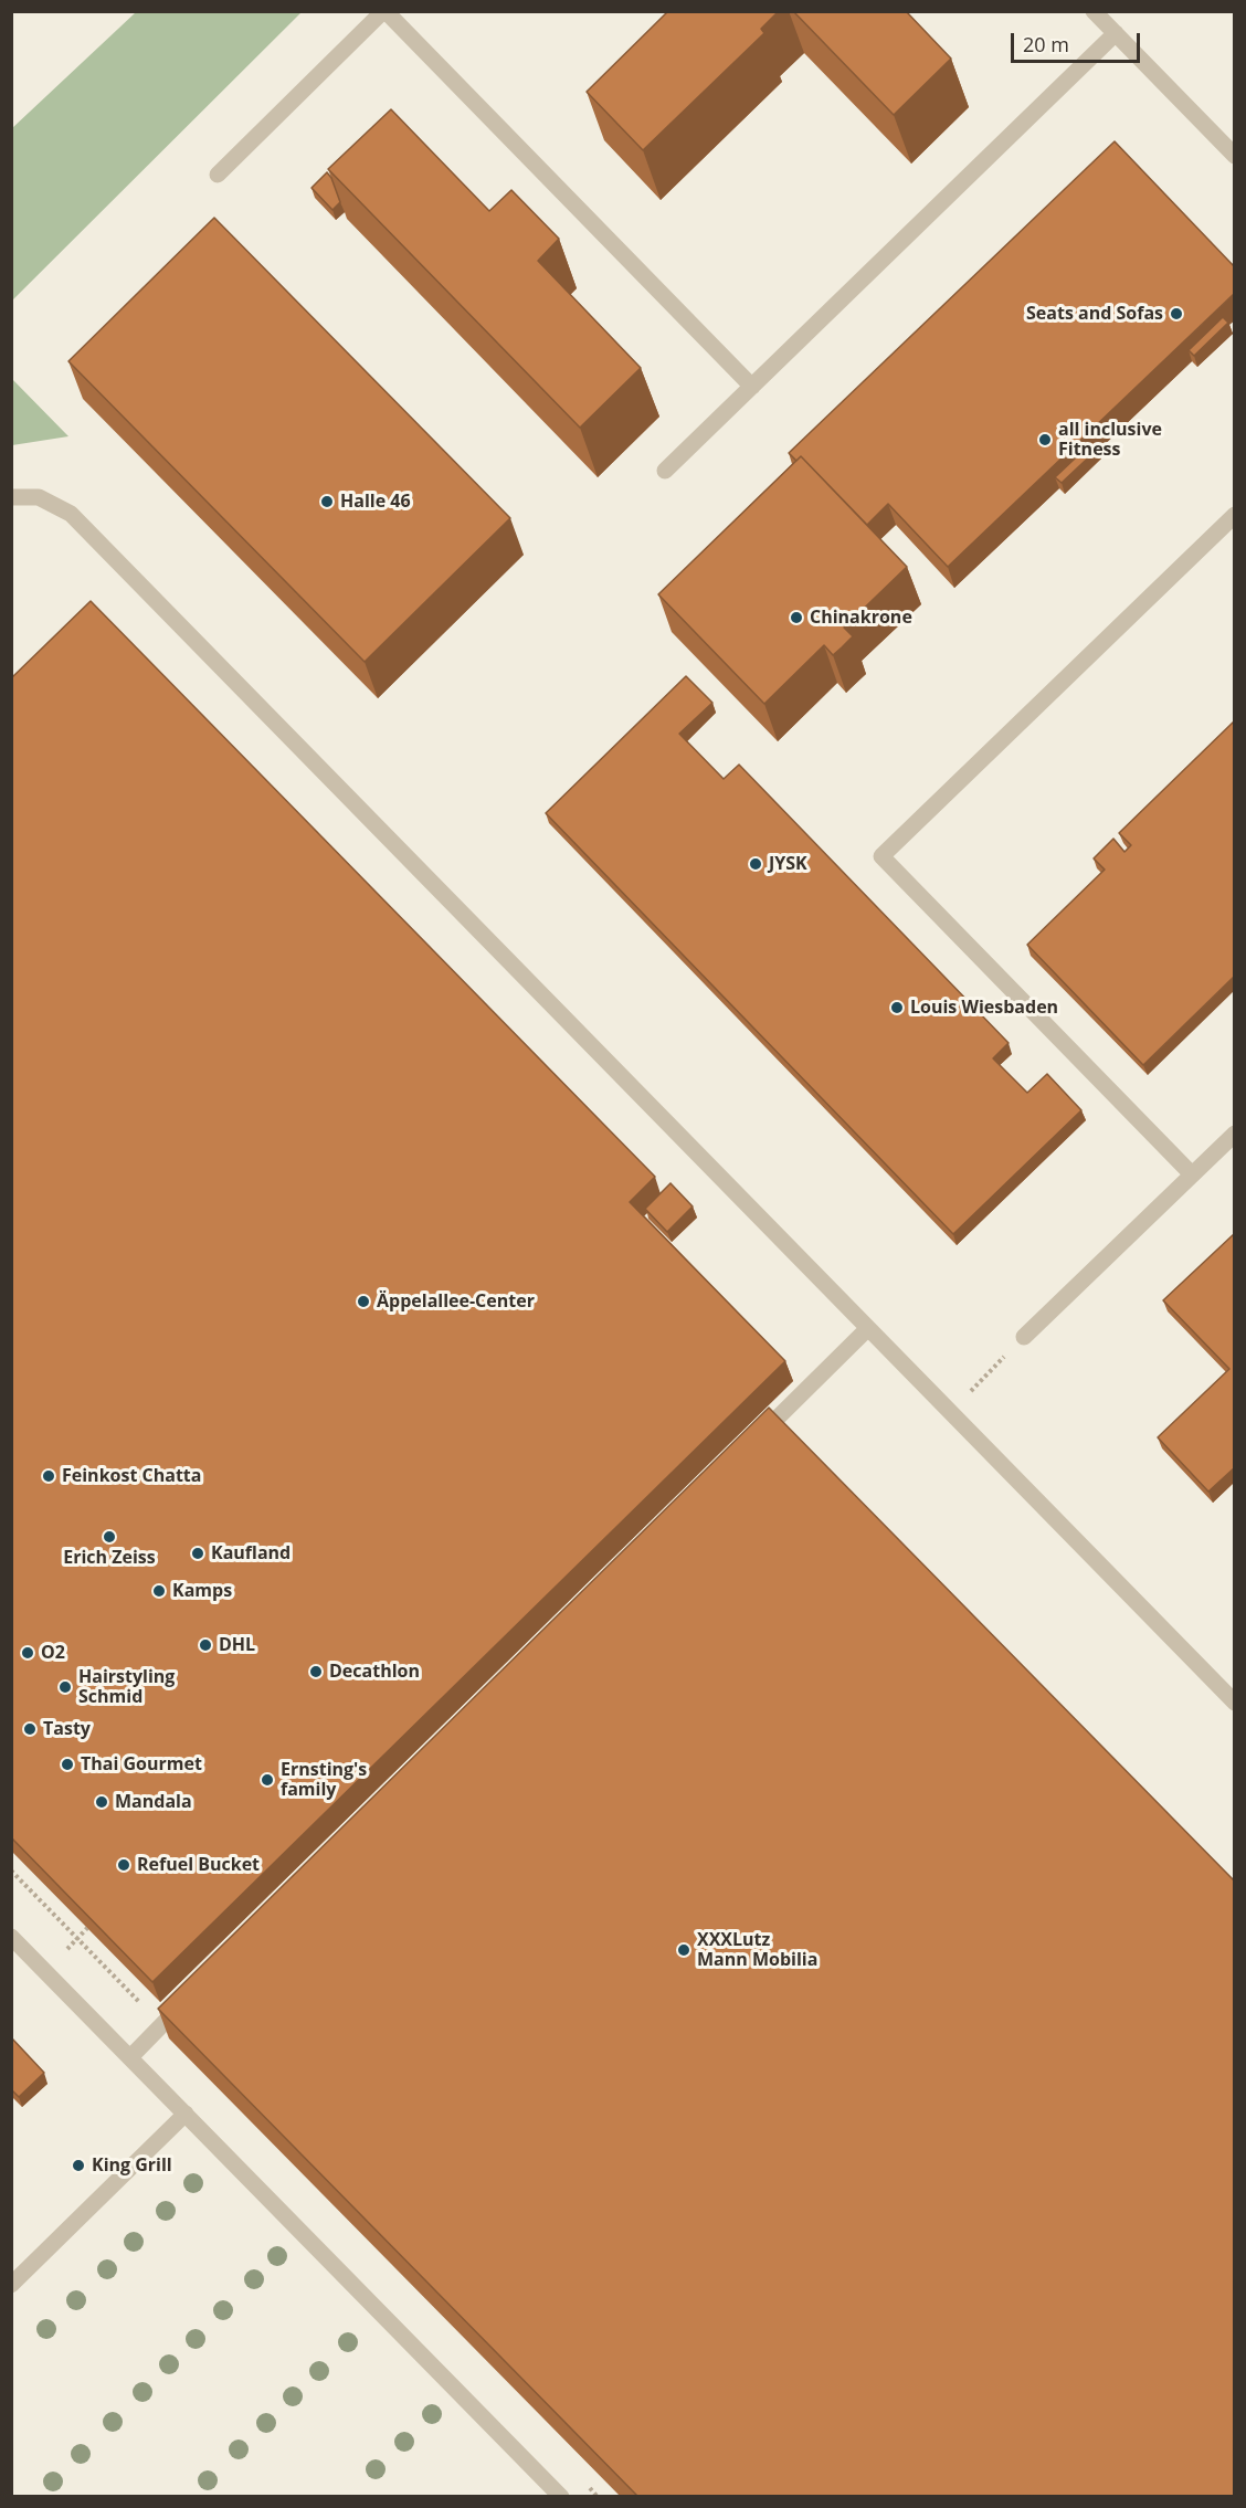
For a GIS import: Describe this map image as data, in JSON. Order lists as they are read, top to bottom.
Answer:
{
  "places": [
    "Seats and Sofas",
    "all inclusive Fitness",
    "Halle 46",
    "Chinakrone",
    "JYSK",
    "Louis Wiesbaden",
    "Äppelallee-Center",
    "Feinkost Chatta",
    "Erich Zeiss",
    "Kaufland",
    "Kamps",
    "DHL",
    "O2",
    "Decathlon",
    "Hairstyling Schmid",
    "Tasty",
    "Thai Gourmet",
    "Ernsting's family",
    "Mandala",
    "Refuel Bucket",
    "XXXLutz Mann Mobilia",
    "King Grill"
  ],
  "scale_bar": "20 m"
}
